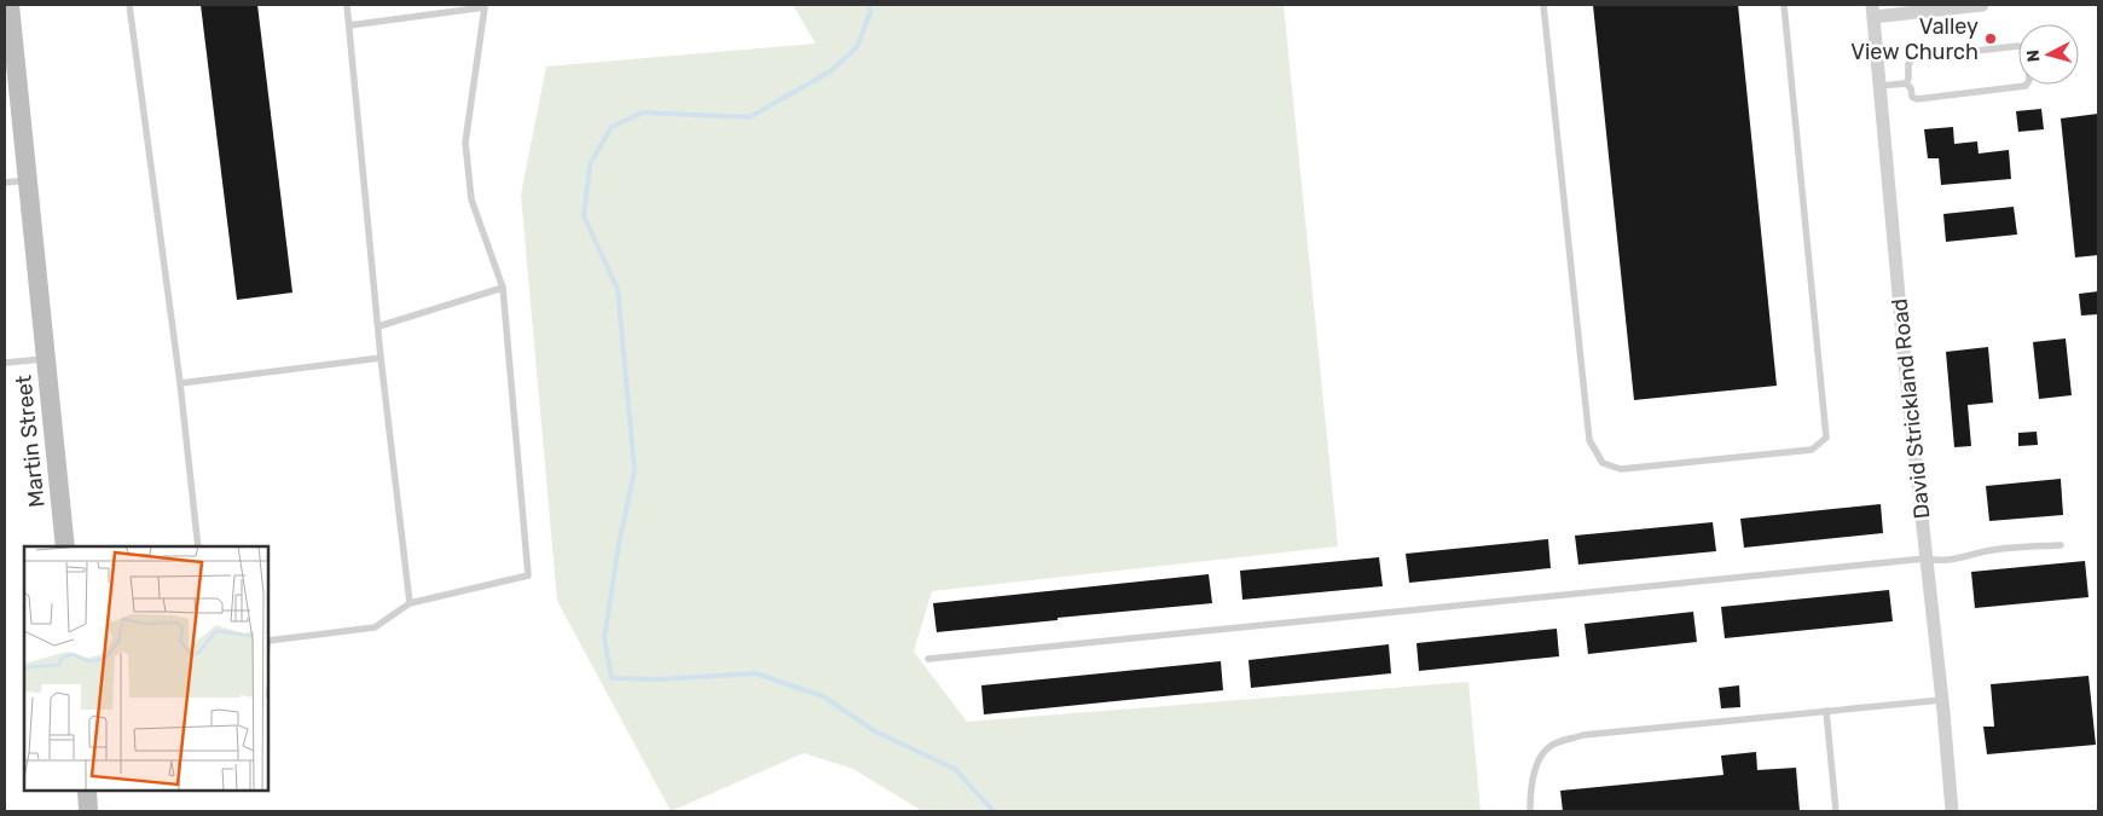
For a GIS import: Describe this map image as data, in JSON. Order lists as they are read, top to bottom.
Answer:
{
  "streets": {
    "street": ["David Strickland Road", "Martin Street"]
  },
  "places": ["Valley View Church"],
  "north": "left"
}
